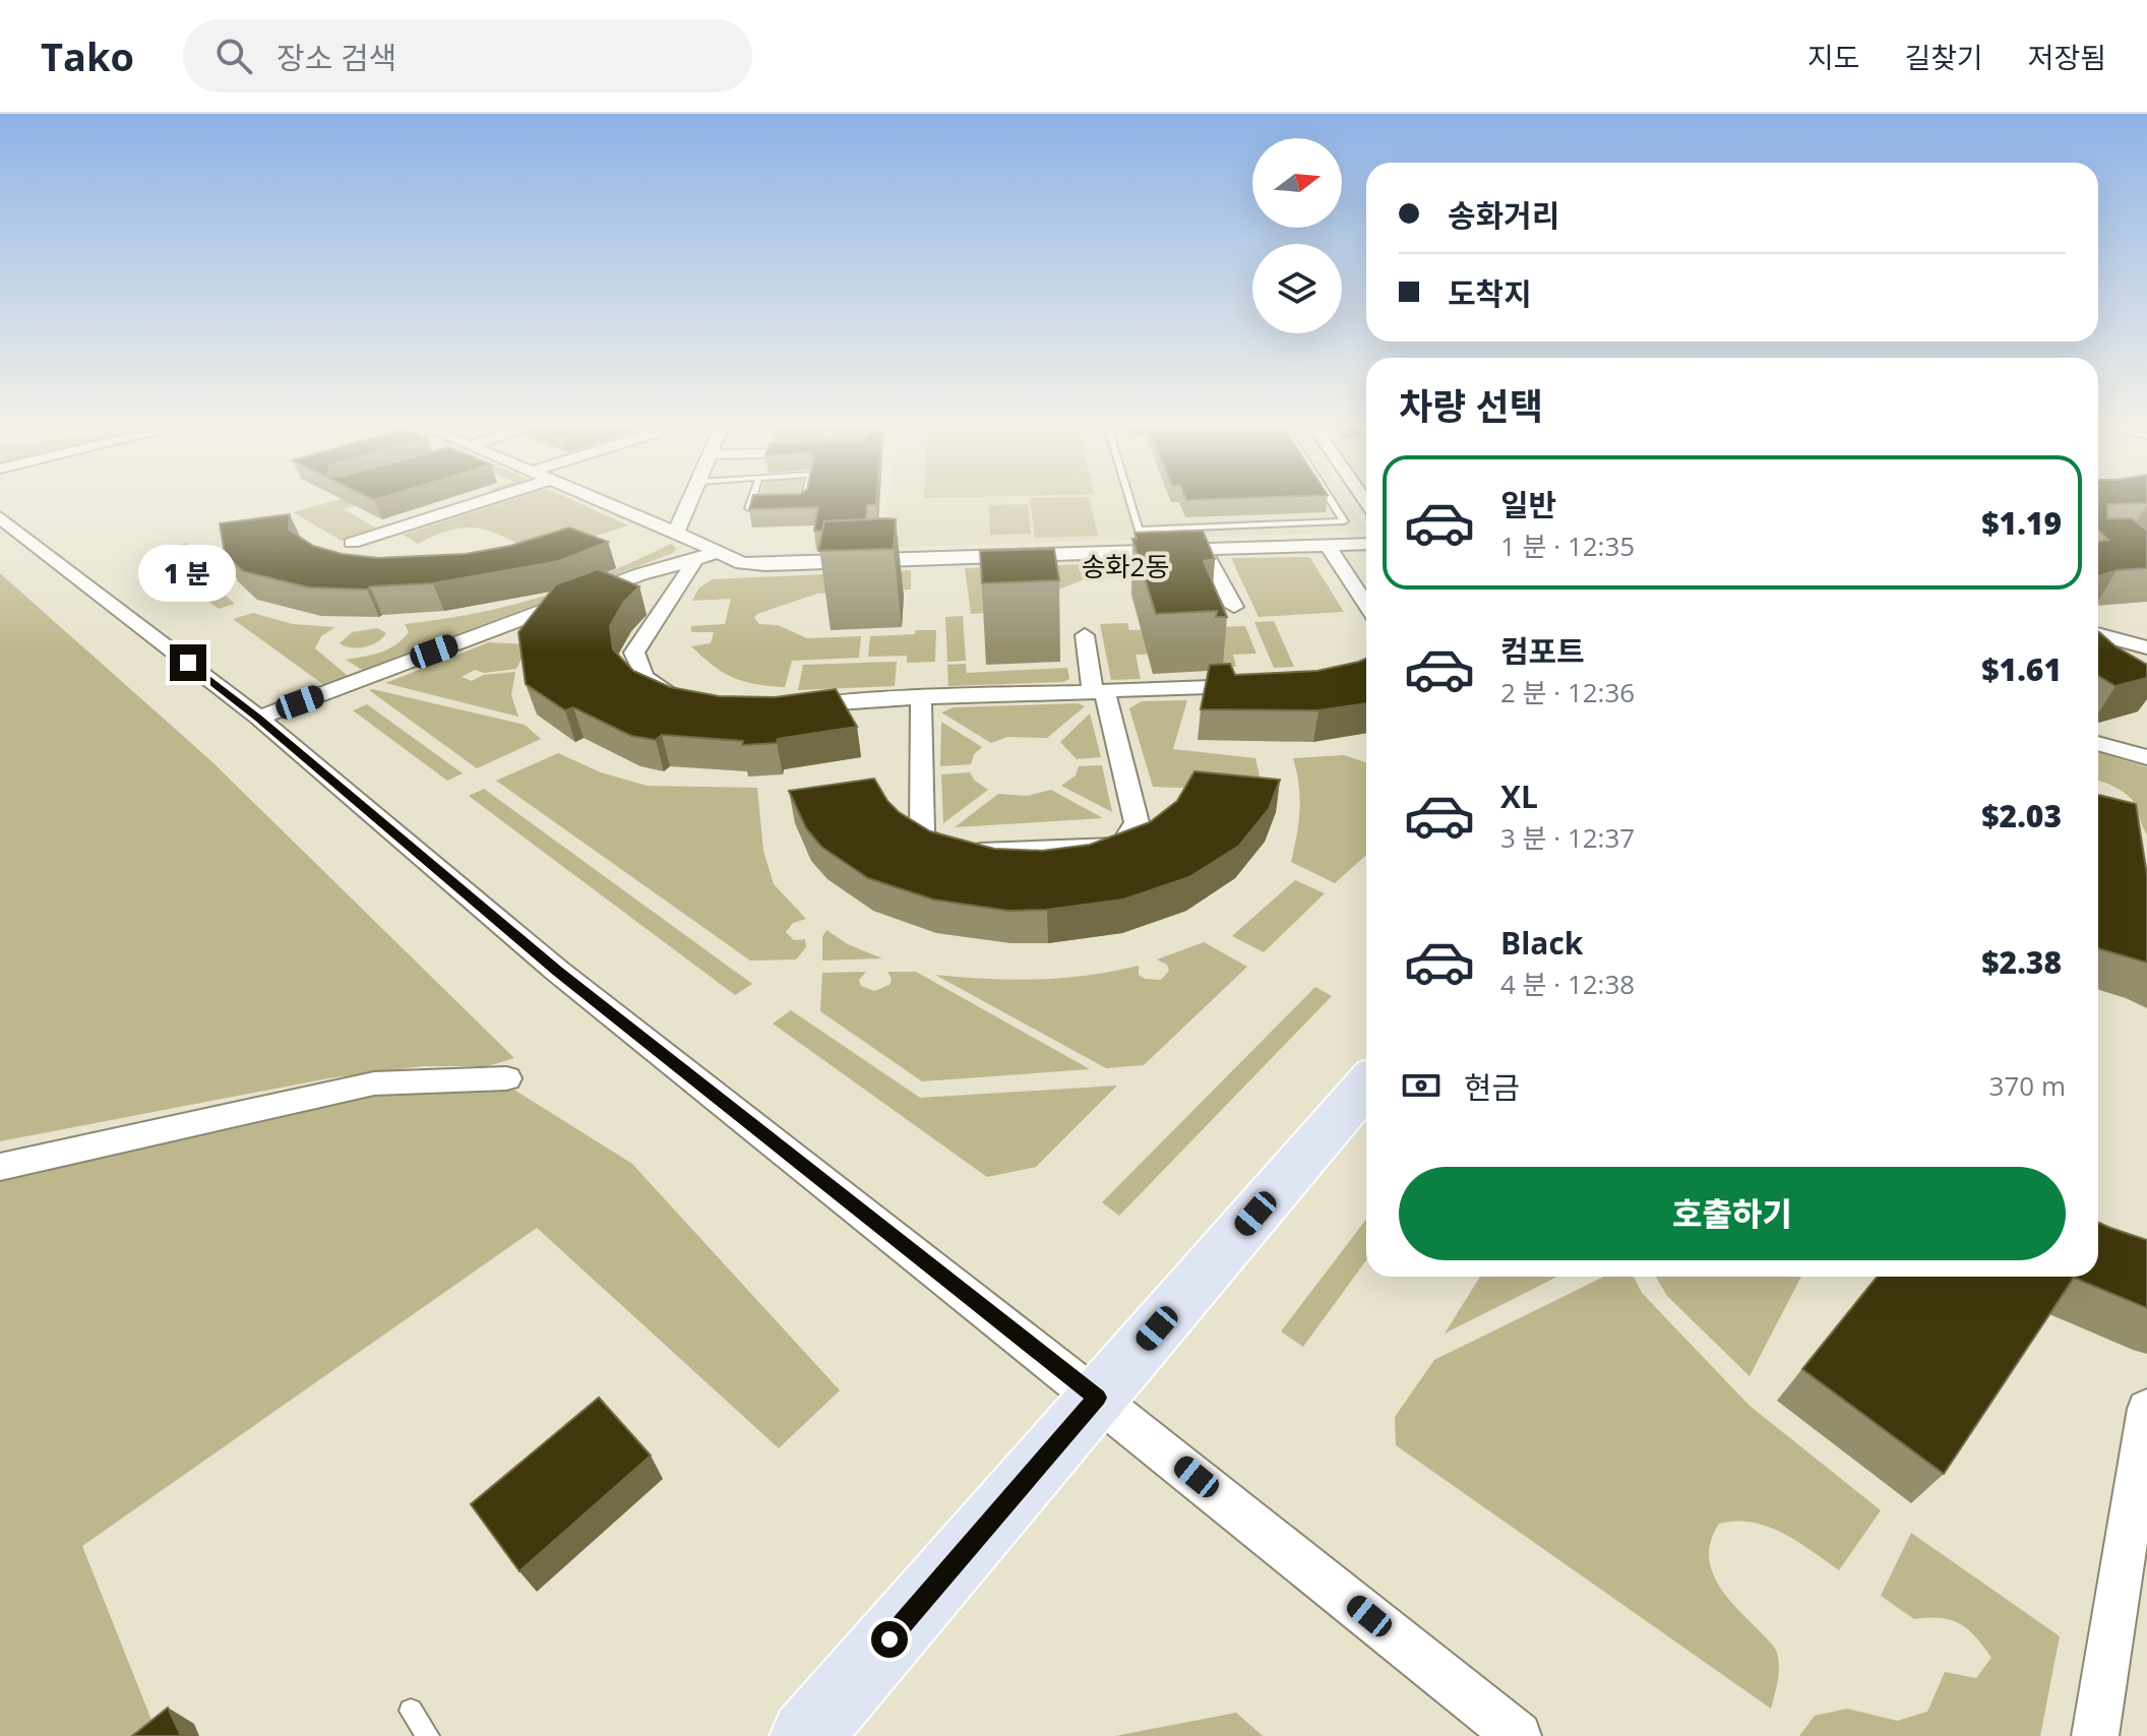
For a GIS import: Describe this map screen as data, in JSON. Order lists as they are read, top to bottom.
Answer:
{
  "districts": ["송화2동"],
  "north": "right",
  "page": {
    "header": "Tako",
    "search": "장소 검색",
    "nav": ["지도", "길찾기", "저장됨"],
    "banner": ["송화거리", "도착지"],
    "heading": "차량 선택",
    "list": [
      {
        "name": "일반",
        "note": "1 분 · 12:35",
        "value": "$1.19"
      },
      {
        "name": "컴포트",
        "note": "2 분 · 12:36",
        "value": "$1.61"
      },
      {
        "name": "XL",
        "note": "3 분 · 12:37",
        "value": "$2.03"
      },
      {
        "name": "Black",
        "note": "4 분 · 12:38",
        "value": "$2.38"
      }
    ],
    "bubble": "1 분",
    "pay": ["현금", "370 m"],
    "buttons": "호출하기"
  }
}
